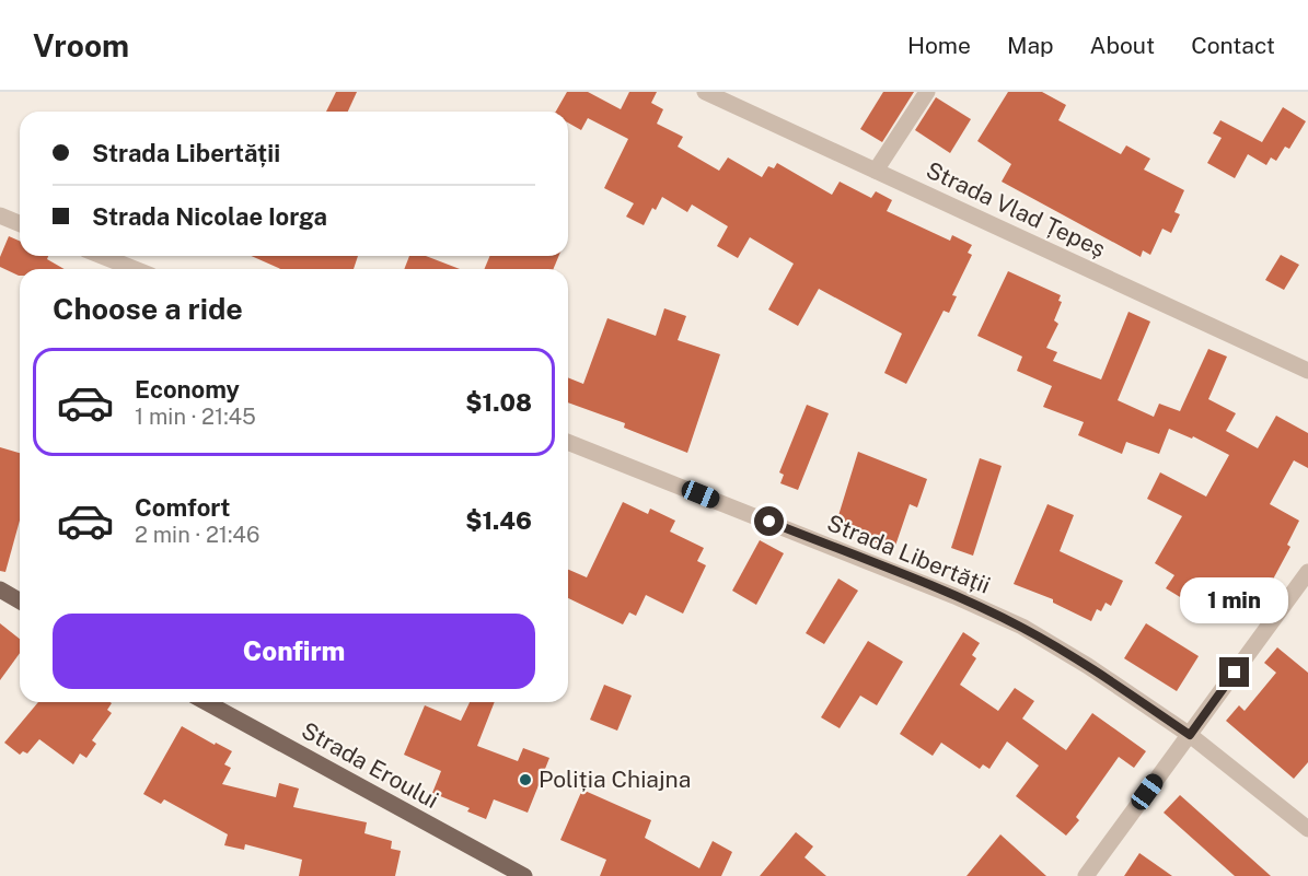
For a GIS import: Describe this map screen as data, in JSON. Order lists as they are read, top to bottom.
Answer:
{
  "streets": {
    "main road": ["Strada Eroului"],
    "street": ["Strada Vlad Țepeș", "Strada Libertății"]
  },
  "places": ["Poliția Chiajna"],
  "page": {
    "header": "Vroom",
    "nav": [
      "Home",
      "Map",
      "About",
      "Contact"
    ],
    "banner": ["Strada Libertății", "Strada Nicolae Iorga"],
    "heading": "Choose a ride",
    "list": [
      {
        "name": "Economy",
        "note": "1 min · 21:45",
        "value": "$1.08"
      },
      {
        "name": "Comfort",
        "note": "2 min · 21:46",
        "value": "$1.46"
      }
    ],
    "bubble": "1 min",
    "buttons": "Confirm"
  }
}
